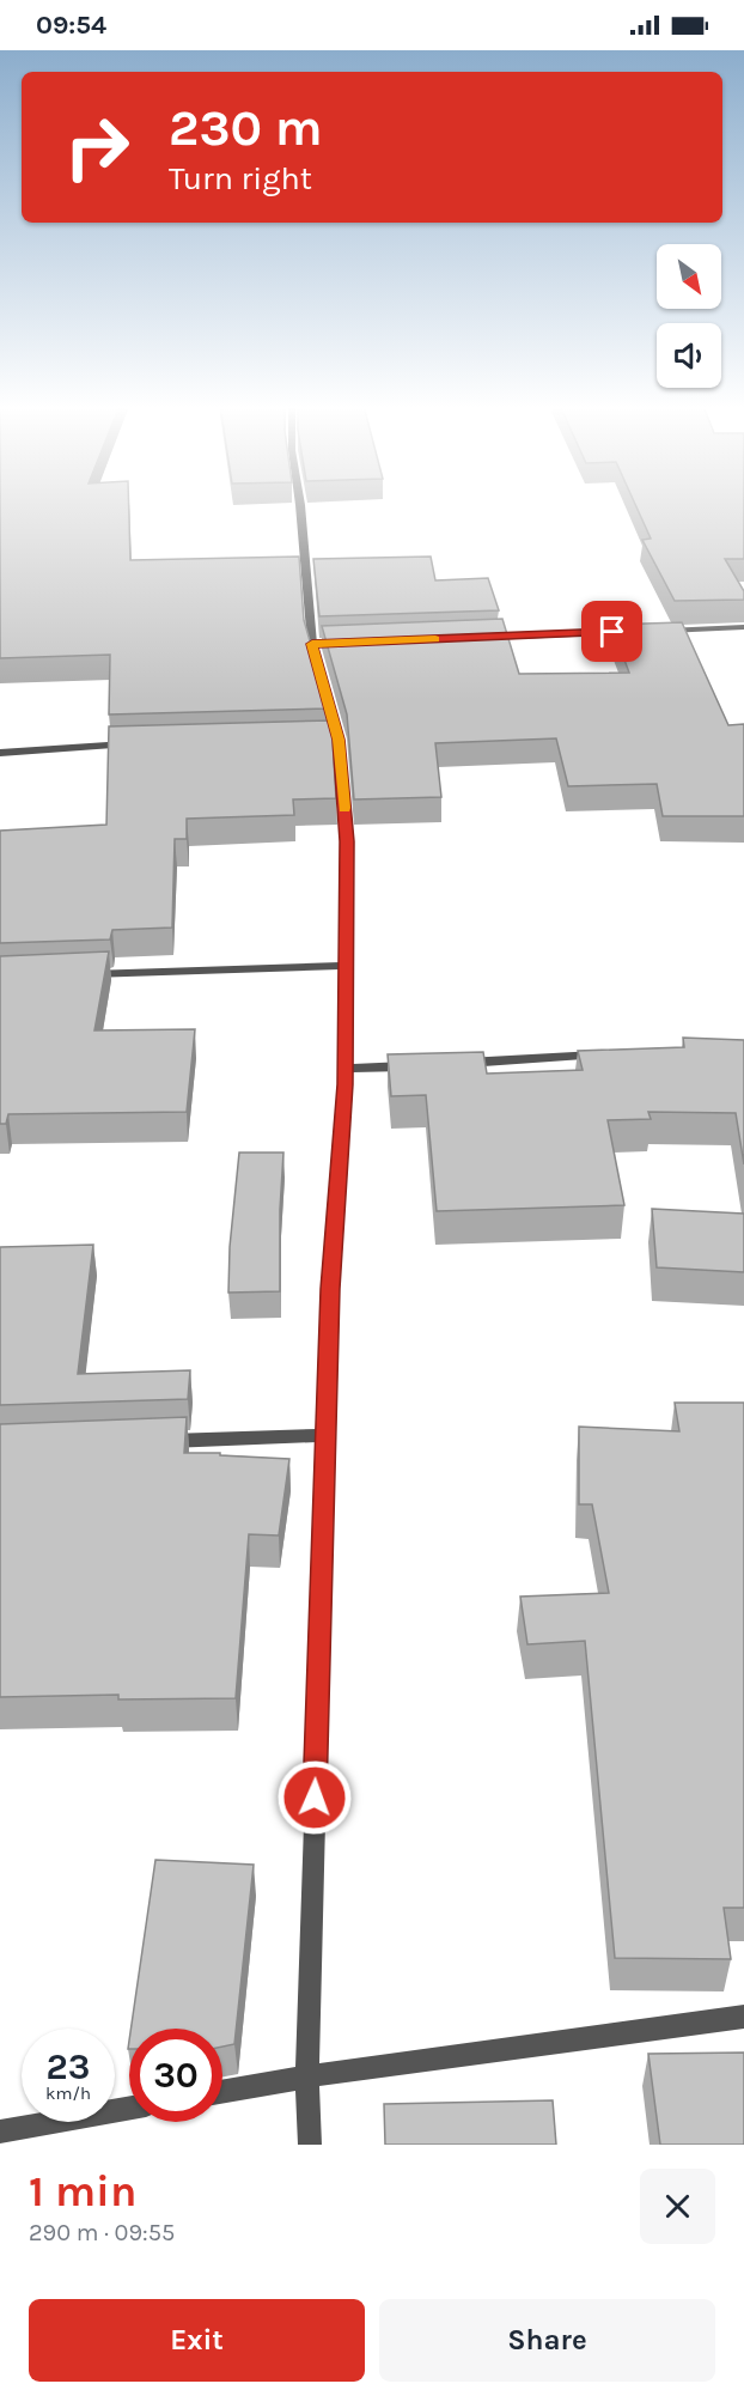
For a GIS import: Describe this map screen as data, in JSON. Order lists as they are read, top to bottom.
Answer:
{
  "north": "bottom right",
  "page": {
    "status": "09:54",
    "turn": ["230 m", "Turn right"],
    "speed": "23 km/h",
    "limit": "30",
    "heading": ["1 min", "290 m · 09:55"],
    "buttons": ["Exit", "Share"]
  }
}
